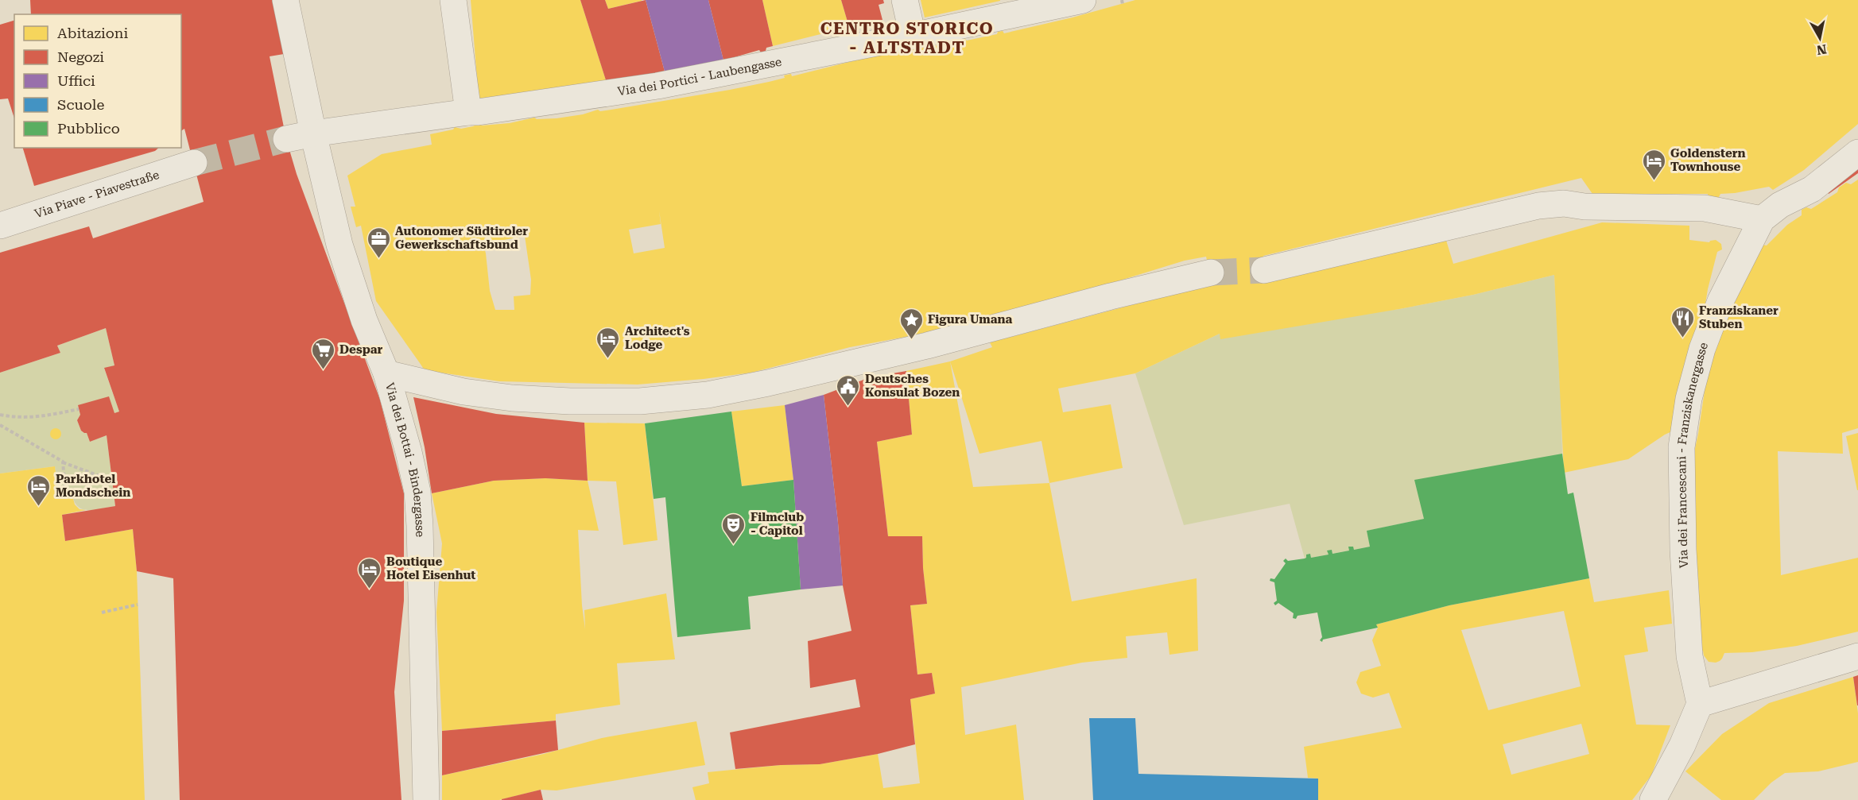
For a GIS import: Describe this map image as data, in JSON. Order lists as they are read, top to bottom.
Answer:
{
  "streets": {
    "street": [
      "Via dei Portici - Laubengasse",
      "Via Piave - Piavestraße",
      "Via dei Francescani - Franziskanergasse",
      "Via dei Bottai - Bindergasse"
    ]
  },
  "crossings": [
    ["Via dei Portici - Laubengasse", "Via dei Bottai - Bindergasse"]
  ],
  "districts": ["CENTRO STORICO - ALTSTADT"],
  "places": {
    "hotel": [
      "Goldenstern Townhouse",
      "Architect's Lodge",
      "Parkhotel Mondschein",
      "Boutique Hotel Eisenhut"
    ],
    "office": ["Autonomer Südtiroler Gewerkschaftsbund"],
    "restaurant": ["Franziskaner Stuben"],
    "place": ["Figura Umana"],
    "supermarket": ["Despar"],
    "public building": ["Deutsches Konsulat Bozen"],
    "theatre": ["Filmclub - Capitol"]
  },
  "legend": [
    "Abitazioni",
    "Negozi",
    "Uffici",
    "Scuole",
    "Pubblico"
  ],
  "north": "bottom"
}
